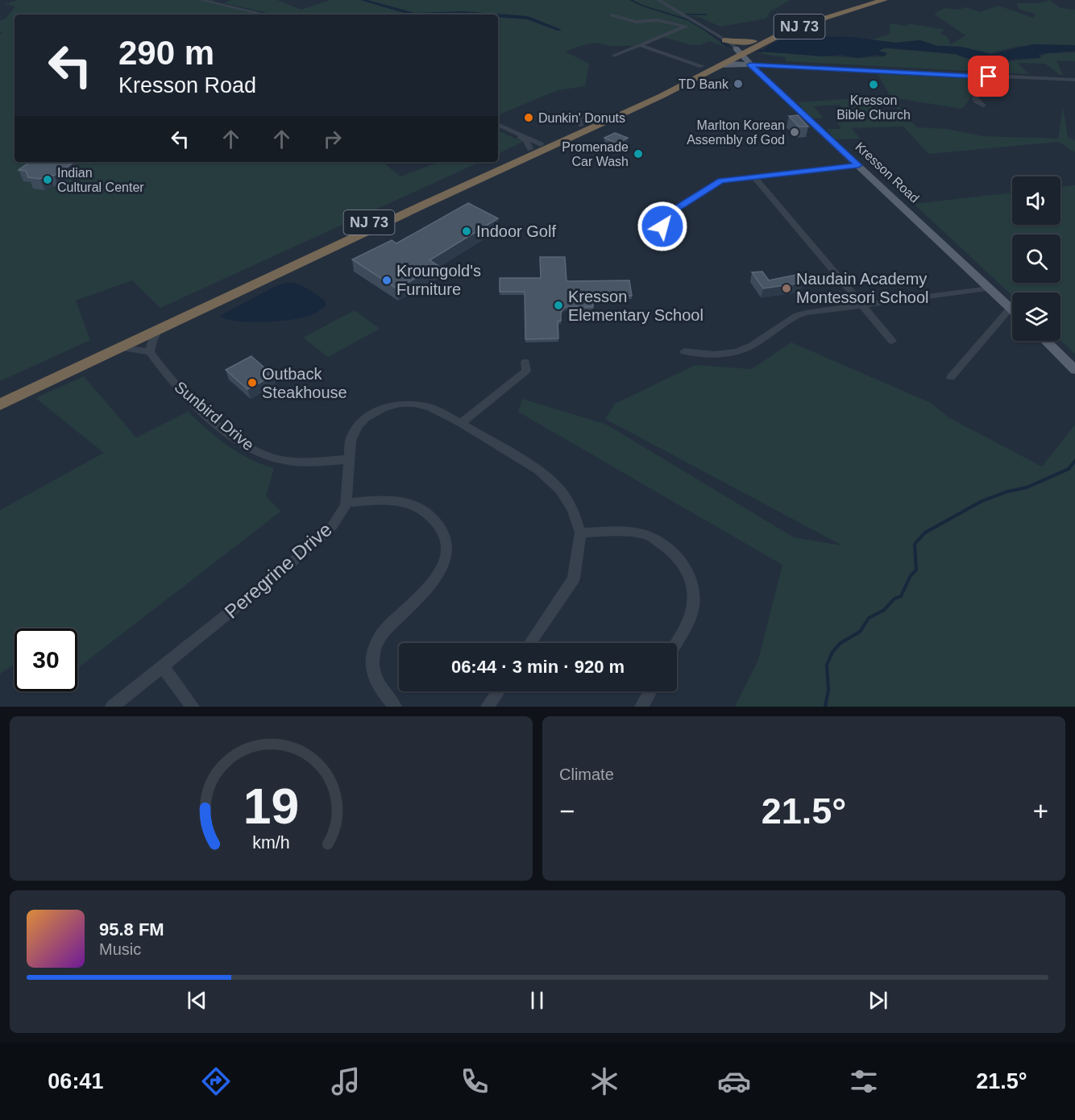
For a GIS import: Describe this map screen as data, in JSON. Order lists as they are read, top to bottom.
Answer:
{
  "streets": {
    "highway": ["NJ 73"],
    "main road": ["Kresson Road"],
    "street": ["Sunbird Drive", "Peregrine Drive"]
  },
  "crossings": [
    ["NJ 73", "Kresson Road"],
    ["Sunbird Drive", "Peregrine Drive"]
  ],
  "places": [
    "TD Bank",
    "Kresson Bible Church",
    "Dunkin' Donuts",
    "Marlton Korean Assembly of God",
    "Promenade Car Wash",
    "Indian Cultural Center",
    "Indoor Golf",
    "Kroungold's Furniture",
    "Naudain Academy Montessori School",
    "Kresson Elementary School",
    "Outback Steakhouse"
  ],
  "page": {
    "turn": ["290 m", "Kresson Road"],
    "limit": "30",
    "trip": "06:44 · 3 min · 920 m",
    "tile": "Climate",
    "heat": ["−", "21.5°", "+"],
    "song": ["95.8 FM", "Music"],
    "tabs": ["06:41", "21.5°"],
    "gauge": ["19", "km/h"]
  }
}
